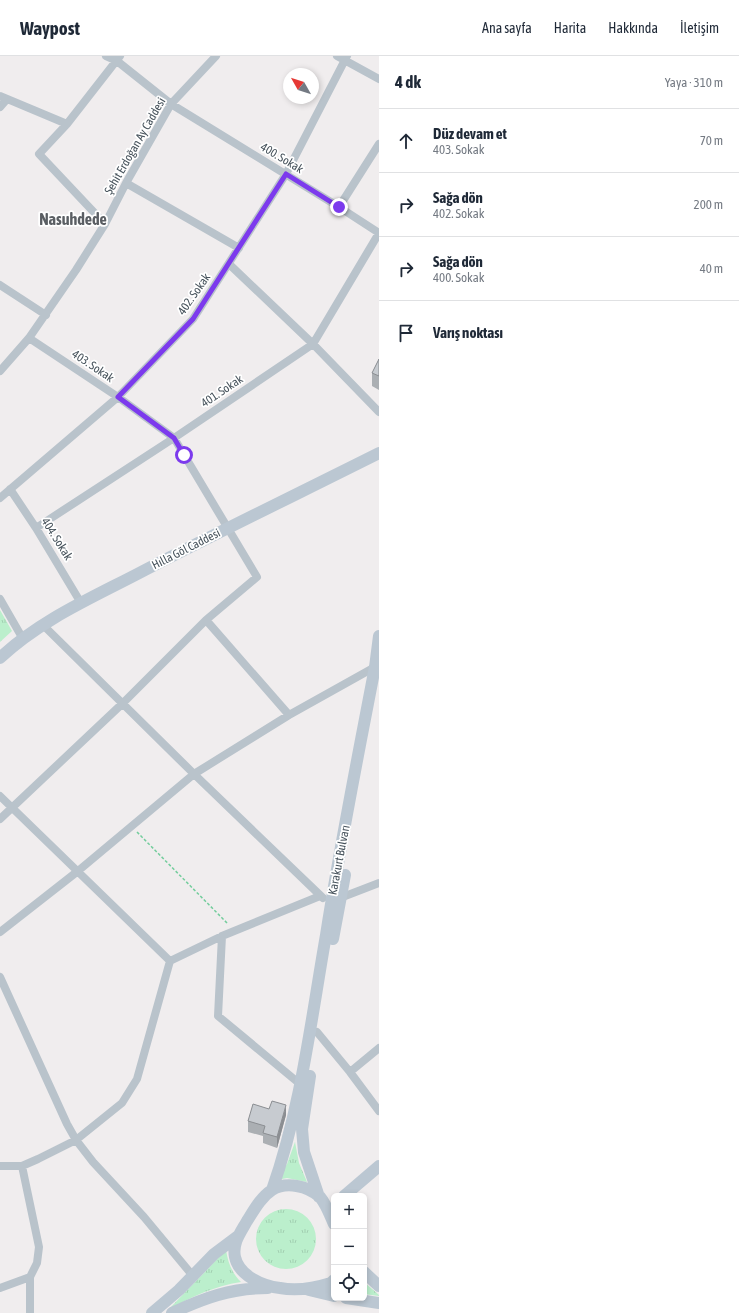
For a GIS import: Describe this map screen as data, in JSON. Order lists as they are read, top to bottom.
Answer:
{
  "streets": {
    "main road": ["Hılla Göl Caddesi", "Karakurt Bulvarı"],
    "street": [
      "Şehit Erdoğan Ay Caddesi",
      "400. Sokak",
      "402. Sokak",
      "403. Sokak",
      "401. Sokak",
      "404. Sokak"
    ]
  },
  "crossings": [
    ["Şehit Erdoğan Ay Caddesi", "400. Sokak"],
    ["Şehit Erdoğan Ay Caddesi", "403. Sokak"],
    ["400. Sokak", "402. Sokak"],
    ["400. Sokak", "401. Sokak"],
    ["402. Sokak", "403. Sokak"],
    ["402. Sokak", "404. Sokak"],
    ["403. Sokak", "401. Sokak"],
    ["403. Sokak", "Hılla Göl Caddesi"],
    ["401. Sokak", "404. Sokak"],
    ["404. Sokak", "Hılla Göl Caddesi"]
  ],
  "districts": ["Nasuhdede"],
  "north": "top left",
  "page": {
    "header": "Waypost",
    "nav": [
      "Ana sayfa",
      "Harita",
      "Hakkında",
      "İletişim"
    ],
    "heading": ["4 dk", "Yaya · 310 m"],
    "list": [
      ["Düz devam et", "403. Sokak", "70 m"],
      ["Sağa dön", "402. Sokak", "200 m"],
      ["Sağa dön", "400. Sokak", "40 m"],
      "Varış noktası"
    ],
    "map_buttons": ["+", "−"]
  }
}
